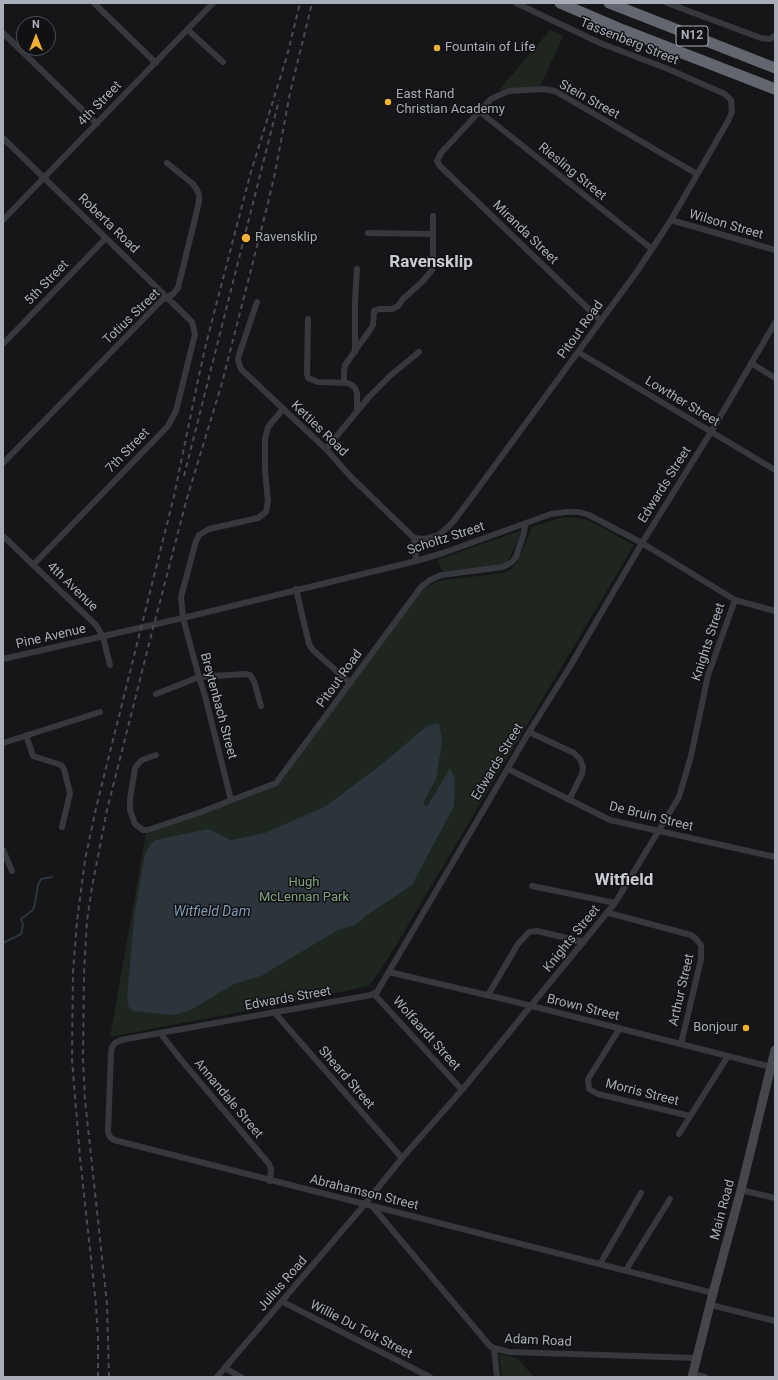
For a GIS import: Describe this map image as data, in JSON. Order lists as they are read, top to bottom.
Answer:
{
  "streets": {
    "highway": ["N12"],
    "street": [
      "Tassenberg Street",
      "Stein Street",
      "4th Street",
      "Riesling Street",
      "Roberta Road",
      "Wilson Street",
      "Miranda Street",
      "5th Street",
      "Totius Street",
      "Pitout Road",
      "Lowther Street",
      "Ketties Road",
      "7th Street",
      "Edwards Street",
      "Scholtz Street",
      "4th Avenue",
      "Pine Avenue",
      "Knights Street",
      "Breytenbach Street",
      "De Bruin Street",
      "Arthur Street",
      "Brown Street",
      "Wolfaardt Street",
      "Sheard Street",
      "Morris Street",
      "Annandale Street",
      "Abrahamson Street",
      "Main Road",
      "Julius Road",
      "Willie Du Toit Street",
      "Adam Road"
    ]
  },
  "crossings": [
    ["Tassenberg Street", "Pitout Road"],
    ["Stein Street", "Riesling Street"],
    ["Stein Street", "Miranda Street"],
    ["Stein Street", "Pitout Road"],
    ["4th Street", "Roberta Road"],
    ["Riesling Street", "Pitout Road"],
    ["Roberta Road", "5th Street"],
    ["Roberta Road", "Totius Street"],
    ["Roberta Road", "7th Street"],
    ["Wilson Street", "Pitout Road"],
    ["Miranda Street", "Pitout Road"],
    ["Pitout Road", "Lowther Street"],
    ["Pitout Road", "Ketties Road"],
    ["Pitout Road", "Scholtz Street"],
    ["Pitout Road", "Breytenbach Street"],
    ["Lowther Street", "Edwards Street"],
    ["Ketties Road", "Breytenbach Street"],
    ["7th Street", "4th Avenue"],
    ["Edwards Street", "Scholtz Street"],
    ["Edwards Street", "De Bruin Street"],
    ["Edwards Street", "Brown Street"],
    ["Edwards Street", "Wolfaardt Street"],
    ["Edwards Street", "Sheard Street"],
    ["Edwards Street", "Annandale Street"],
    ["Edwards Street", "Abrahamson Street"],
    ["Scholtz Street", "4th Avenue"],
    ["Scholtz Street", "Pine Avenue"],
    ["Scholtz Street", "Knights Street"],
    ["Scholtz Street", "Breytenbach Street"],
    ["4th Avenue", "Pine Avenue"],
    ["Knights Street", "De Bruin Street"],
    ["Knights Street", "Arthur Street"],
    ["Knights Street", "Brown Street"],
    ["Knights Street", "Wolfaardt Street"],
    ["Knights Street", "Sheard Street"],
    ["Knights Street", "Abrahamson Street"],
    ["Knights Street", "Julius Road"],
    ["Knights Street", "Adam Road"],
    ["Arthur Street", "Brown Street"],
    ["Brown Street", "Morris Street"],
    ["Brown Street", "Main Road"],
    ["Annandale Street", "Abrahamson Street"],
    ["Abrahamson Street", "Main Road"],
    ["Abrahamson Street", "Julius Road"],
    ["Abrahamson Street", "Adam Road"],
    ["Main Road", "Adam Road"],
    ["Julius Road", "Willie Du Toit Street"],
    ["Julius Road", "Adam Road"]
  ],
  "districts": ["Ravensklip", "Witfield"],
  "water": ["Witfield Dam"],
  "parks": ["Hugh McLennan Park"],
  "places": [
    "Fountain of Life",
    "East Rand Christian Academy",
    "Ravensklip",
    "Bonjour"
  ],
  "north": "top"
}
